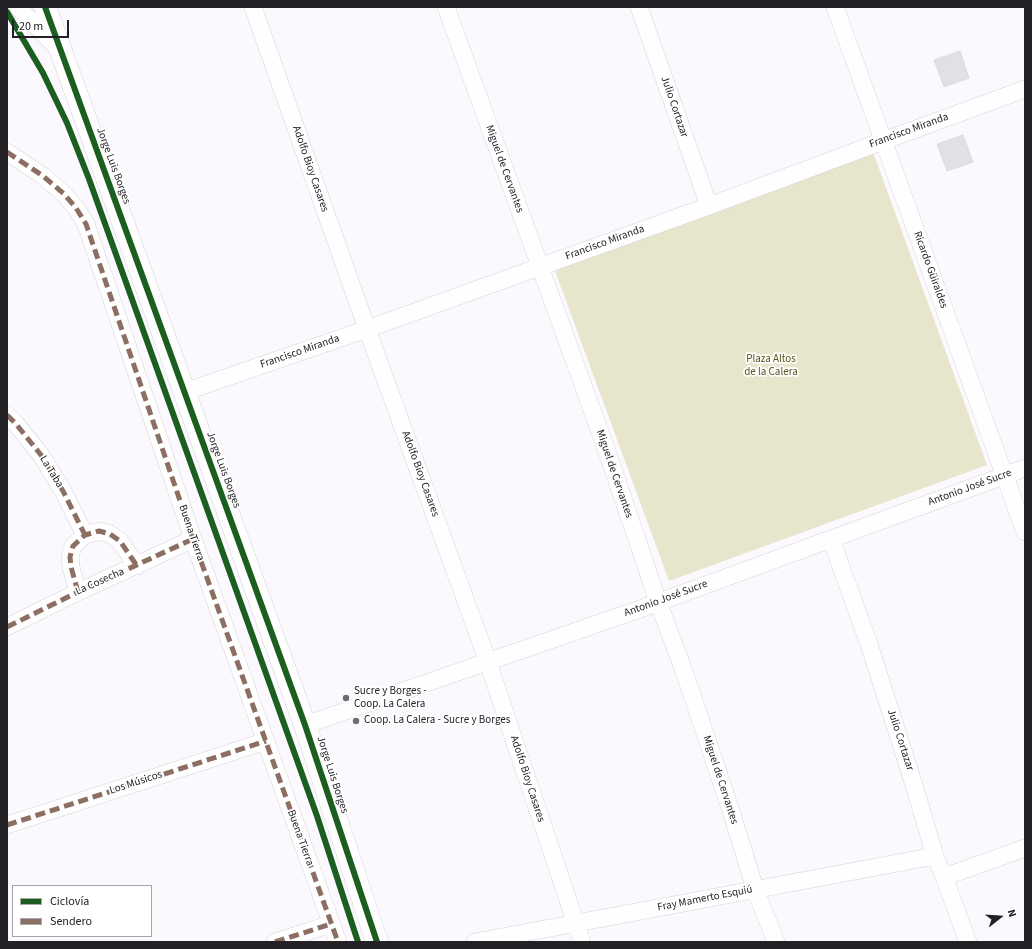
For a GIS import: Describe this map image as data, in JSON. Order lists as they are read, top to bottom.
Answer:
{
  "streets": {
    "street": [
      "Julio Cortazar",
      "Francisco Miranda",
      "Jorge Luis Borges",
      "Adolfo Bioy Casares",
      "Miguel de Cervantes",
      "Ricardo Güiraldes",
      "La Taba",
      "Antonio José Sucre",
      "Buena Tierra",
      "La Cosecha",
      "Los Músicos",
      "Fray Mamerto Esquiú"
    ]
  },
  "crossings": [
    ["Julio Cortazar", "Francisco Miranda"],
    ["Julio Cortazar", "Antonio José Sucre"],
    ["Julio Cortazar", "Fray Mamerto Esquiú"],
    ["Francisco Miranda", "Jorge Luis Borges"],
    ["Francisco Miranda", "Adolfo Bioy Casares"],
    ["Francisco Miranda", "Miguel de Cervantes"],
    ["Francisco Miranda", "Ricardo Güiraldes"],
    ["Jorge Luis Borges", "Antonio José Sucre"],
    ["Adolfo Bioy Casares", "Antonio José Sucre"],
    ["Adolfo Bioy Casares", "Fray Mamerto Esquiú"],
    ["Miguel de Cervantes", "Antonio José Sucre"],
    ["Miguel de Cervantes", "Fray Mamerto Esquiú"],
    ["Ricardo Güiraldes", "Antonio José Sucre"],
    ["Buena Tierra", "La Cosecha"],
    ["Buena Tierra", "Los Músicos"]
  ],
  "parks": ["Plaza Altos de la Calera"],
  "places": ["Sucre y Borges - Coop. La Calera", "Coop. La Calera - Sucre y Borges"],
  "legend": ["Ciclovía", "Sendero"],
  "scale_bar": "20 m",
  "north": "right"
}
